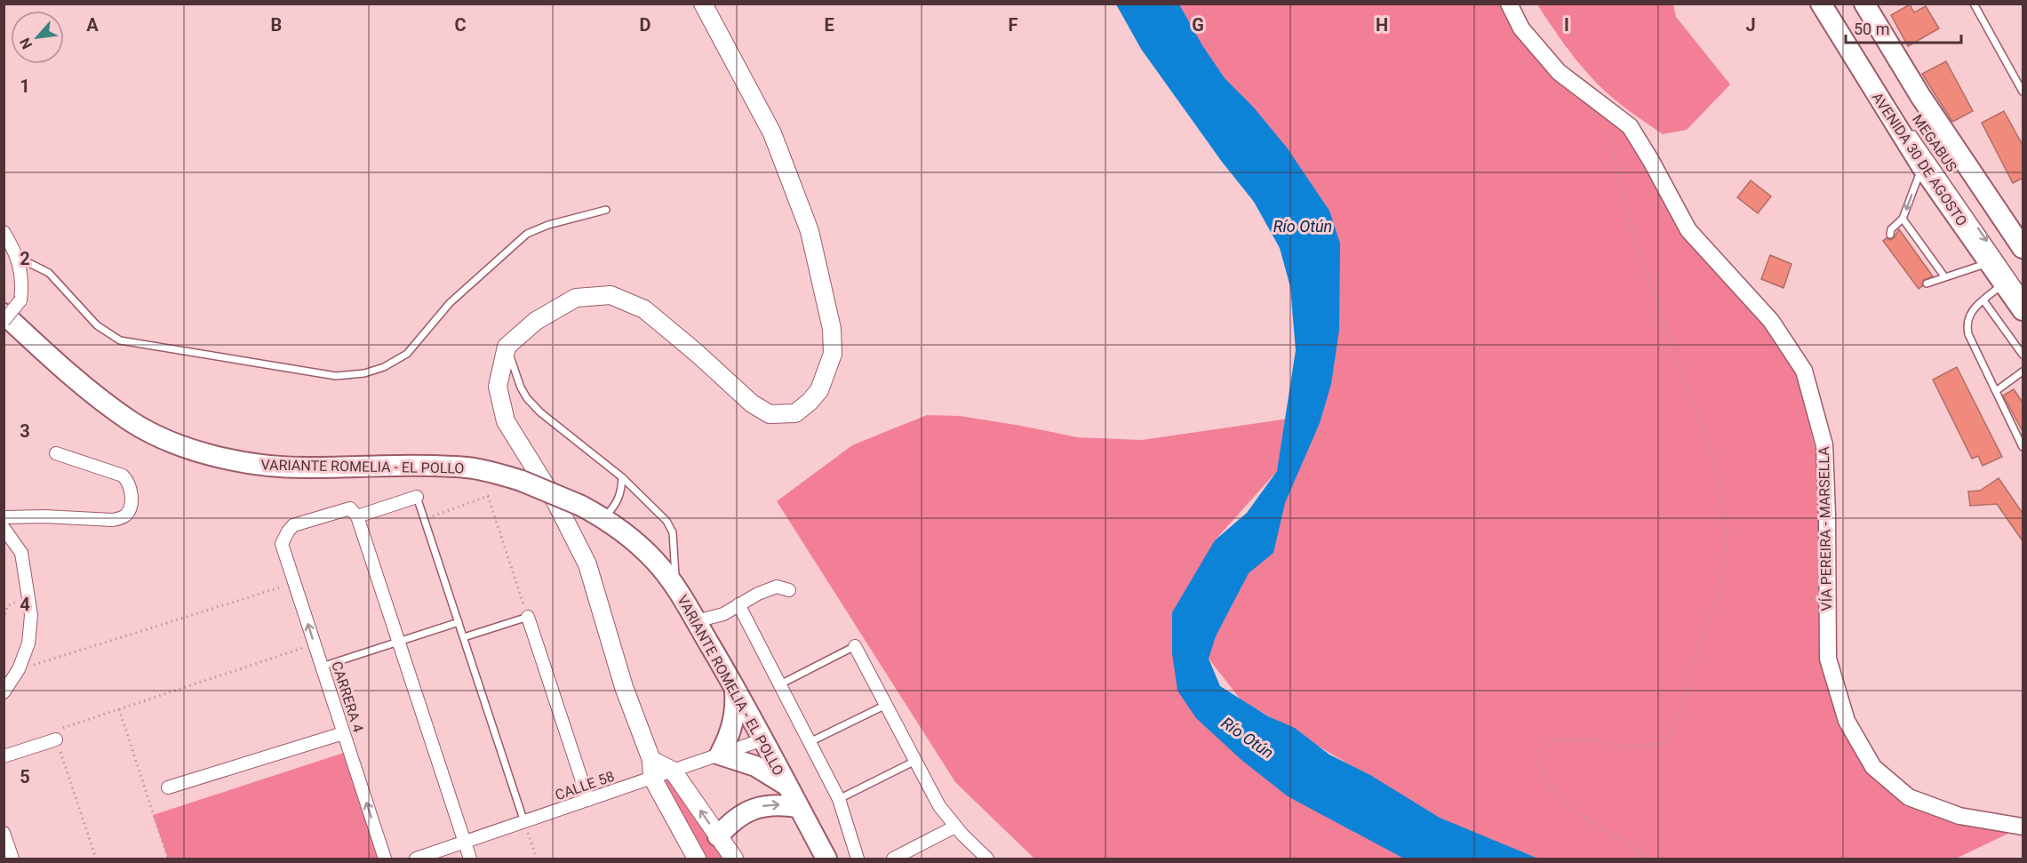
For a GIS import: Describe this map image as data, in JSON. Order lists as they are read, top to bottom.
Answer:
{
  "streets": {
    "main road": ["AVENIDA 30 DE AGOSTO", "VARIANTE ROMELIA - EL POLLO"],
    "street": ["VÍA PEREIRA - MARSELLA", "CARRERA 4", "CALLE 58"],
    "lane": ["MEGABUS"]
  },
  "crossings": [
    ["VARIANTE ROMELIA - EL POLLO", "CALLE 58"]
  ],
  "water": ["Río Otún"],
  "scale_bar": "50 m",
  "north": "bottom left",
  "grid": {
    "columns": [
      "A",
      "B",
      "C",
      "D",
      "E",
      "F",
      "G",
      "H",
      "I",
      "J"
    ],
    "rows": [
      "1",
      "2",
      "3",
      "4",
      "5"
    ]
  }
}
